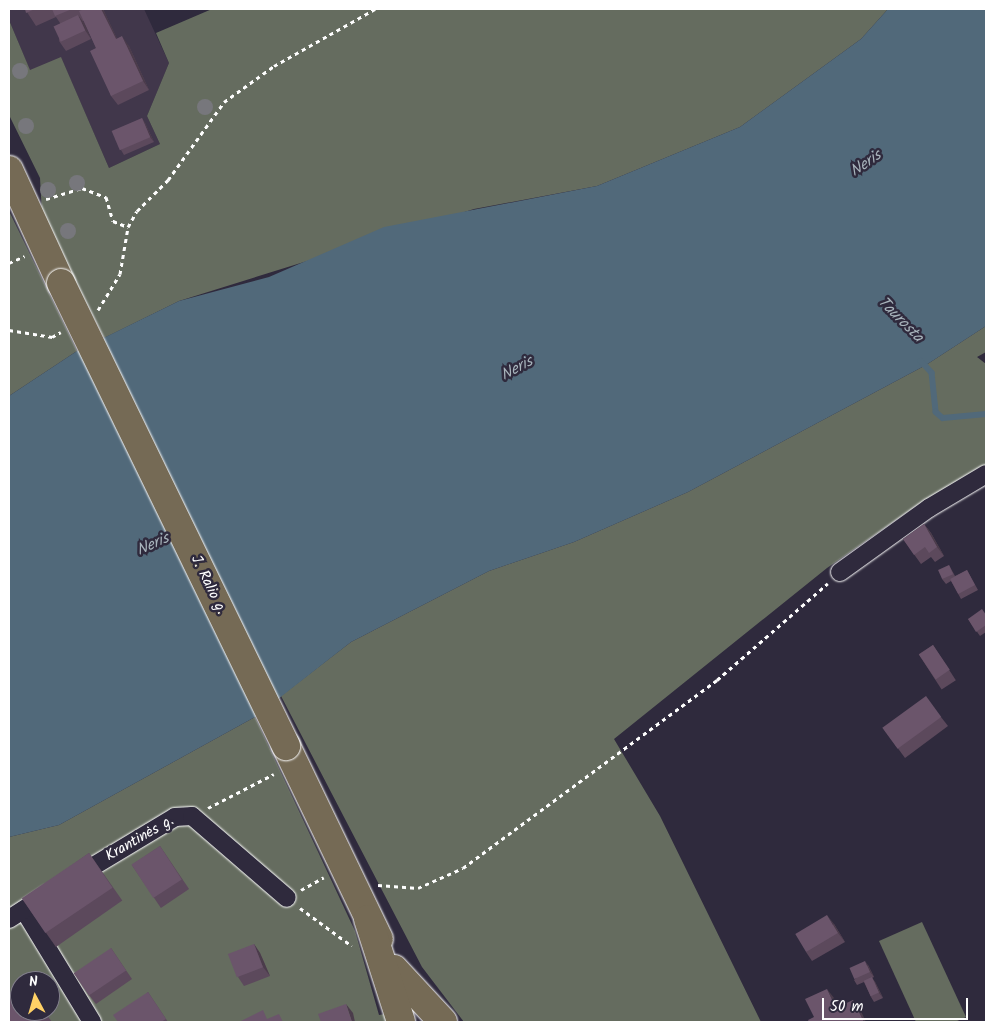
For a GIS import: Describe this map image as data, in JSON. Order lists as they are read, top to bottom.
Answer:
{
  "streets": {
    "main road": ["J. Ralio g."],
    "street": ["Krantinės g."]
  },
  "water": ["Neris", "Taurosta"],
  "scale_bar": "50 m",
  "north": "top"
}
